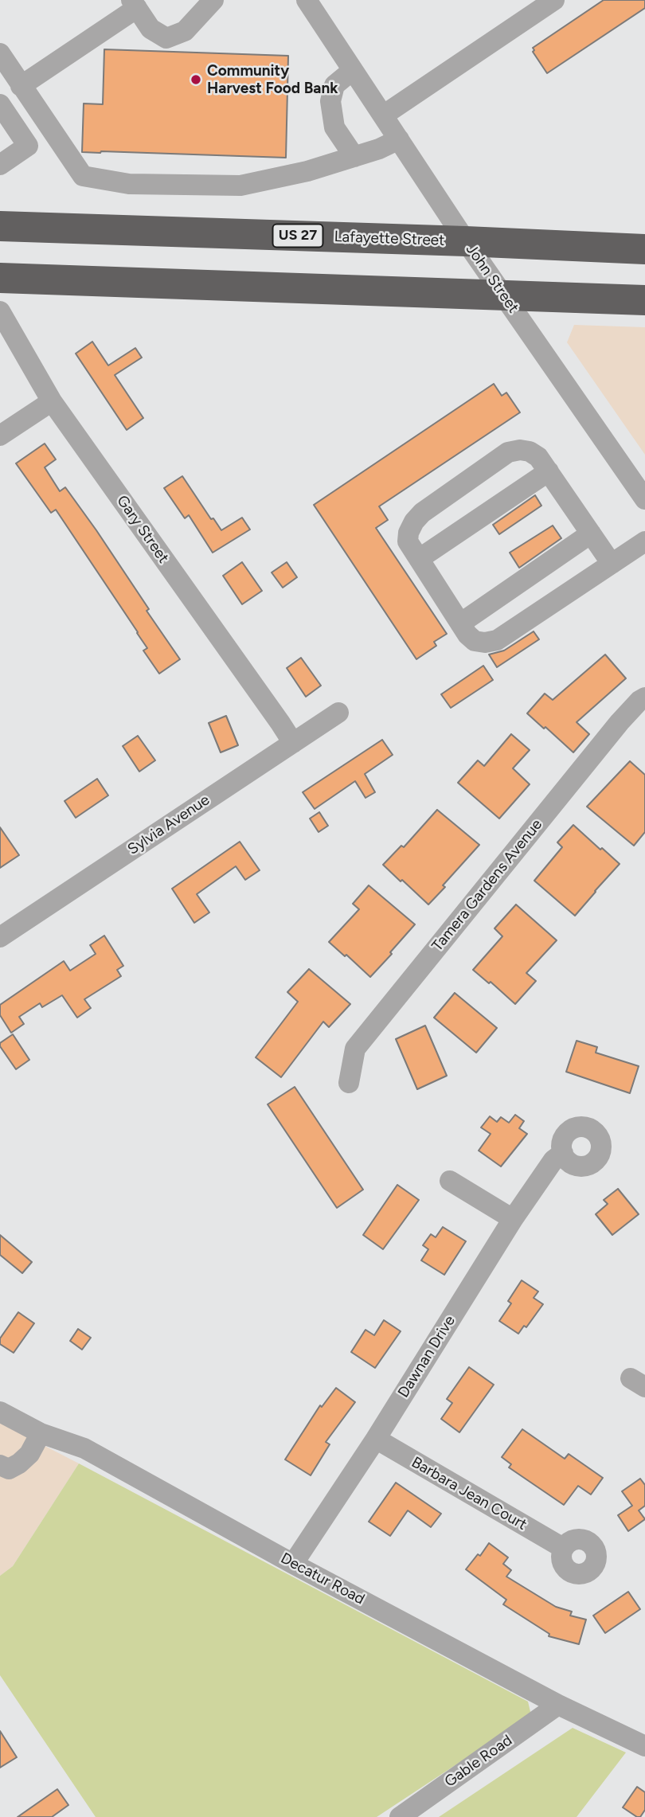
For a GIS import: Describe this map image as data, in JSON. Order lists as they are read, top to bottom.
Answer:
{
  "streets": {
    "highway": ["US 27", "Lafayette Street"],
    "street": [
      "John Street",
      "Gary Street",
      "Sylvia Avenue",
      "Tamera Gardens Avenue",
      "Dawnan Drive",
      "Barbara Jean Court",
      "Decatur Road",
      "Gable Road"
    ]
  },
  "crossings": [
    ["Lafayette Street", "John Street"],
    ["Gary Street", "Sylvia Avenue"],
    ["Dawnan Drive", "Barbara Jean Court"],
    ["Dawnan Drive", "Decatur Road"],
    ["Decatur Road", "Gable Road"]
  ],
  "places": ["Community Harvest Food Bank"]
}
